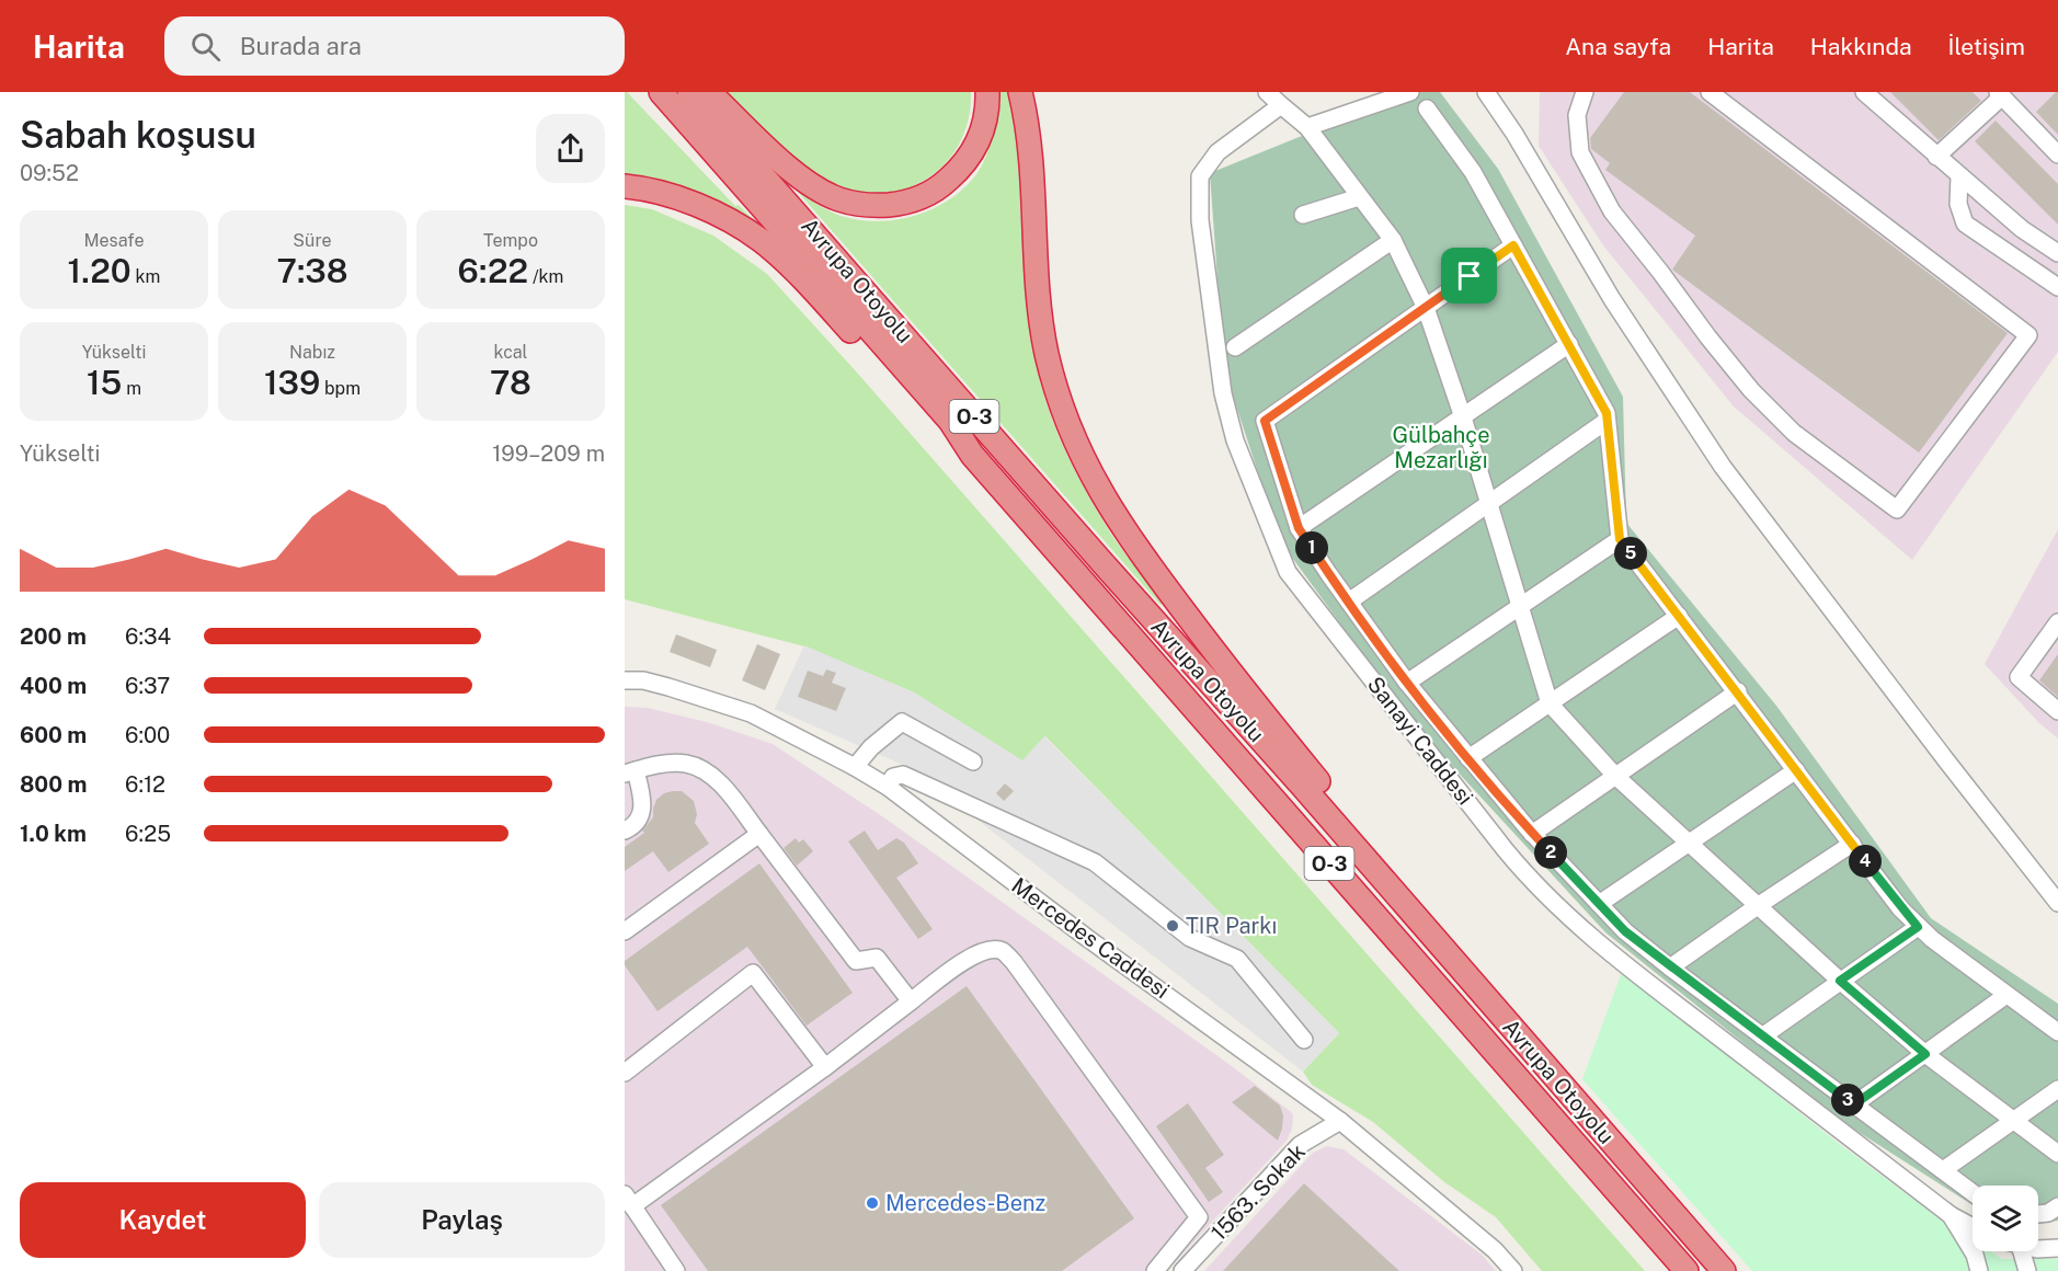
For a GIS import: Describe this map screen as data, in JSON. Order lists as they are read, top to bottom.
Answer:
{
  "streets": {
    "highway": ["Avrupa Otoyolu", "O-3"],
    "street": ["Sanayi Caddesi", "Mercedes Caddesi", "1563. Sokak"]
  },
  "crossings": [
    ["Mercedes Caddesi", "1563. Sokak"]
  ],
  "parks": ["Gülbahçe Mezarlığı"],
  "places": ["TIR Parkı", "Mercedes-Benz"],
  "page": {
    "header": "Harita",
    "search": "Burada ara",
    "nav": [
      "Ana sayfa",
      "Harita",
      "Hakkında",
      "İletişim"
    ],
    "heading": ["Sabah koşusu", "09:52"],
    "stats": [
      ["Mesafe", "1.20 km"],
      ["Süre", "7:38"],
      ["Tempo", "6:22 /km"],
      ["Yükselti", "15 m"],
      ["Nabız", "139 bpm"],
      ["kcal", "78"]
    ],
    "chart": ["Yükselti", "199–209 m"],
    "pins": [
      "1",
      "5",
      "2",
      "4",
      "3"
    ],
    "list": [
      {
        "name": "200 m",
        "note": "6:34"
      },
      {
        "name": "400 m",
        "note": "6:37"
      },
      {
        "name": "600 m",
        "note": "6:00"
      },
      {
        "name": "800 m",
        "note": "6:12"
      },
      {
        "name": "1.0 km",
        "note": "6:25"
      }
    ],
    "buttons": ["Kaydet", "Paylaş"]
  }
}
